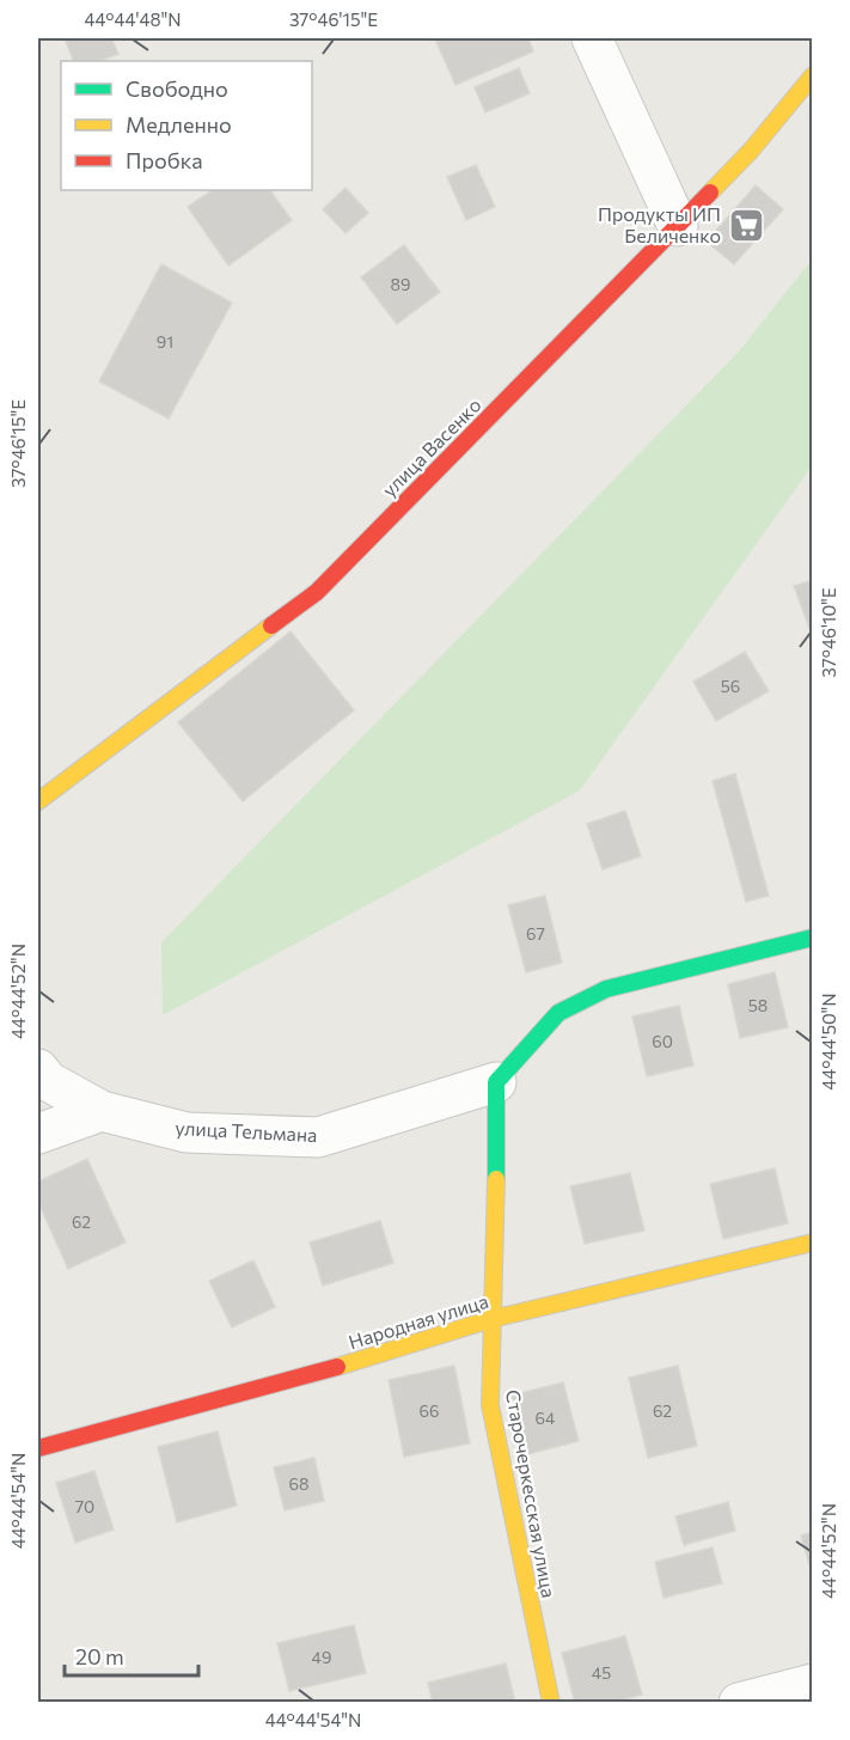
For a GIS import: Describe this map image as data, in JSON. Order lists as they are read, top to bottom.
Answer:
{
  "streets": {
    "street": [
      "улица Васенко",
      "улица Тельмана",
      "Народная улица",
      "Старочеркесская улица"
    ]
  },
  "crossings": [
    ["улица Тельмана", "Старочеркесская улица"],
    ["Народная улица", "Старочеркесская улица"]
  ],
  "places": {
    "supermarket": ["Продукты ИП Беличенко"]
  },
  "house_numbers": [
    "89",
    "91",
    "56",
    "67",
    "58",
    "60",
    "62",
    "66",
    "62",
    "64",
    "68",
    "70",
    "49",
    "45"
  ],
  "legend": ["Свободно", "Медленно", "Пробка"],
  "scale_bar": "20 m",
  "coordinates": [
    "44°44'48\"N",
    "37°46'15\"E",
    "37°46'10\"E",
    "44°44'52\"N",
    "44°44'50\"N",
    "44°44'54\"N"
  ]
}
